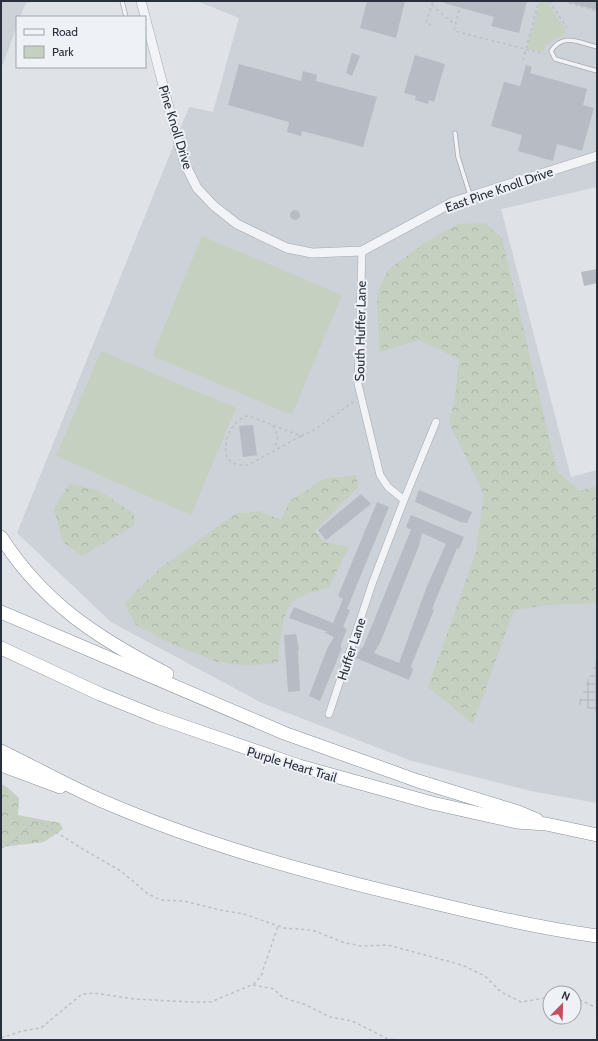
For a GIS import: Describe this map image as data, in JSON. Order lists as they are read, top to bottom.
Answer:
{
  "streets": {
    "highway": ["Purple Heart Trail"],
    "street": [
      "Pine Knoll Drive",
      "East Pine Knoll Drive",
      "South Huffer Lane",
      "Huffer Lane"
    ]
  },
  "crossings": [
    ["Pine Knoll Drive", "East Pine Knoll Drive"],
    ["Pine Knoll Drive", "South Huffer Lane"],
    ["East Pine Knoll Drive", "South Huffer Lane"],
    ["South Huffer Lane", "Huffer Lane"]
  ],
  "legend": ["Road", "Park"],
  "north": "top right"
}
